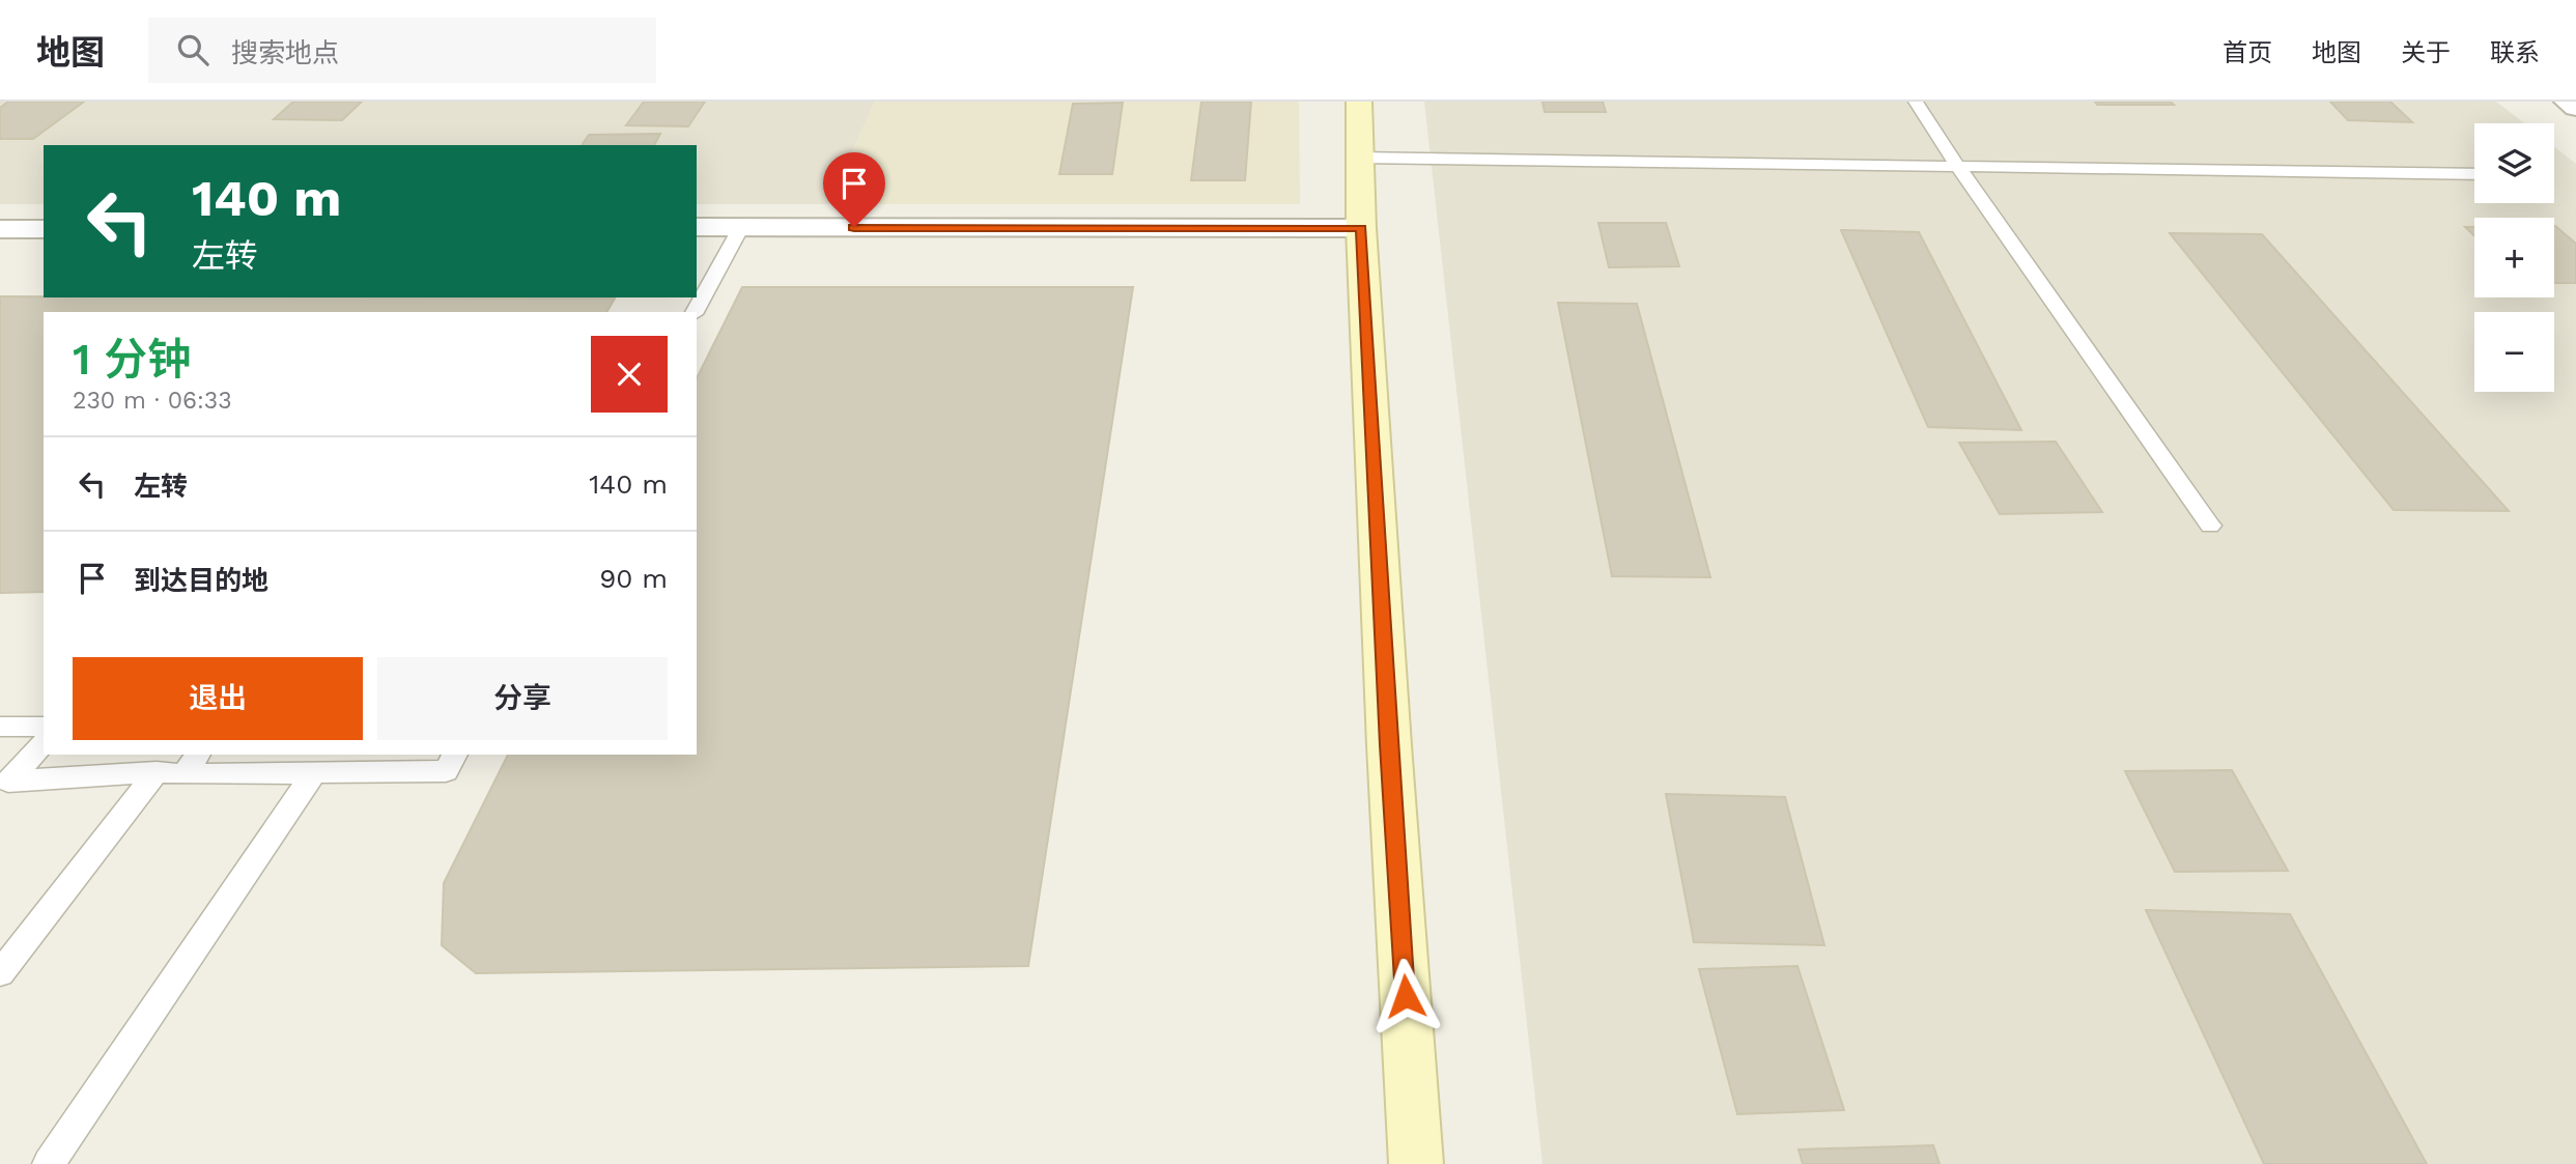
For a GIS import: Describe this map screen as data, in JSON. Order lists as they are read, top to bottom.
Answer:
{
  "page": {
    "header": "地图",
    "search": "搜索地点",
    "nav": [
      "首页",
      "地图",
      "关于",
      "联系"
    ],
    "map_buttons": ["+", "−"],
    "turn": ["140 m", "左转"],
    "heading": ["1 分钟", "230 m · 06:33"],
    "list": [
      {
        "name": "左转",
        "value": "140 m"
      },
      {
        "name": "到达目的地",
        "value": "90 m"
      }
    ],
    "buttons": ["退出", "分享"]
  }
}
